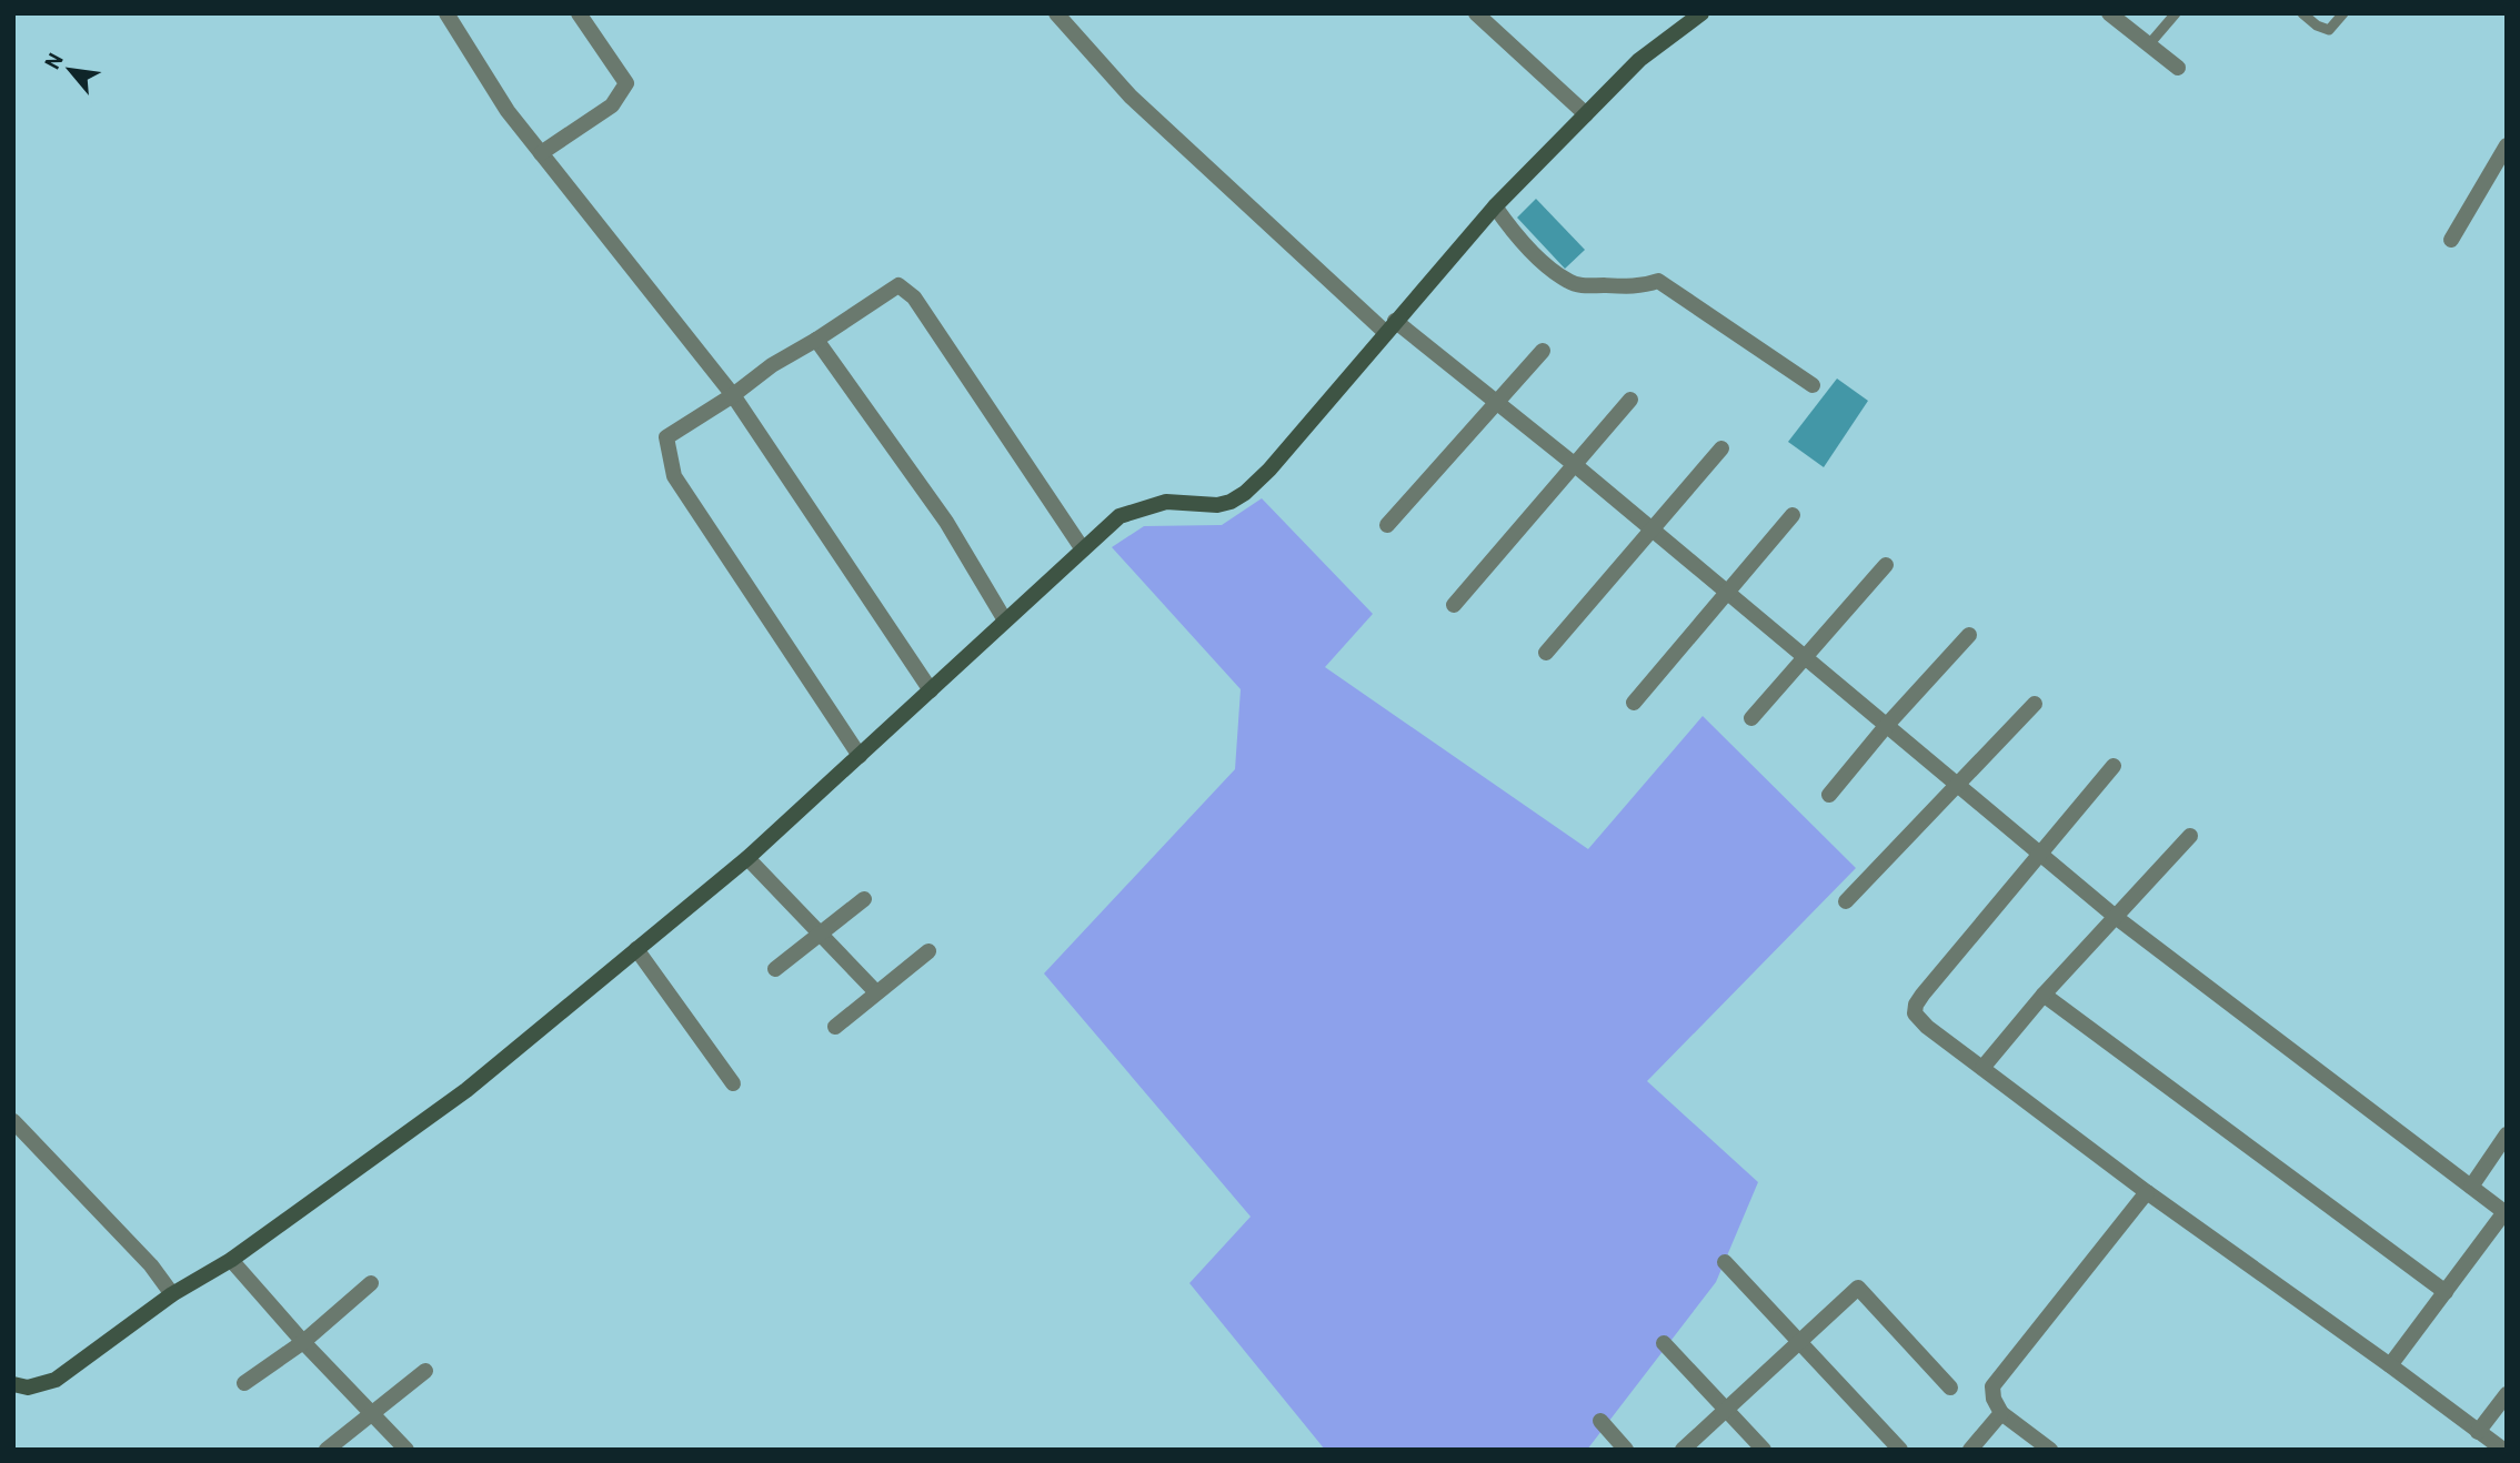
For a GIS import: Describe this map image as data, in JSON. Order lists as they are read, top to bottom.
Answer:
{
  "north": "top left"
}
